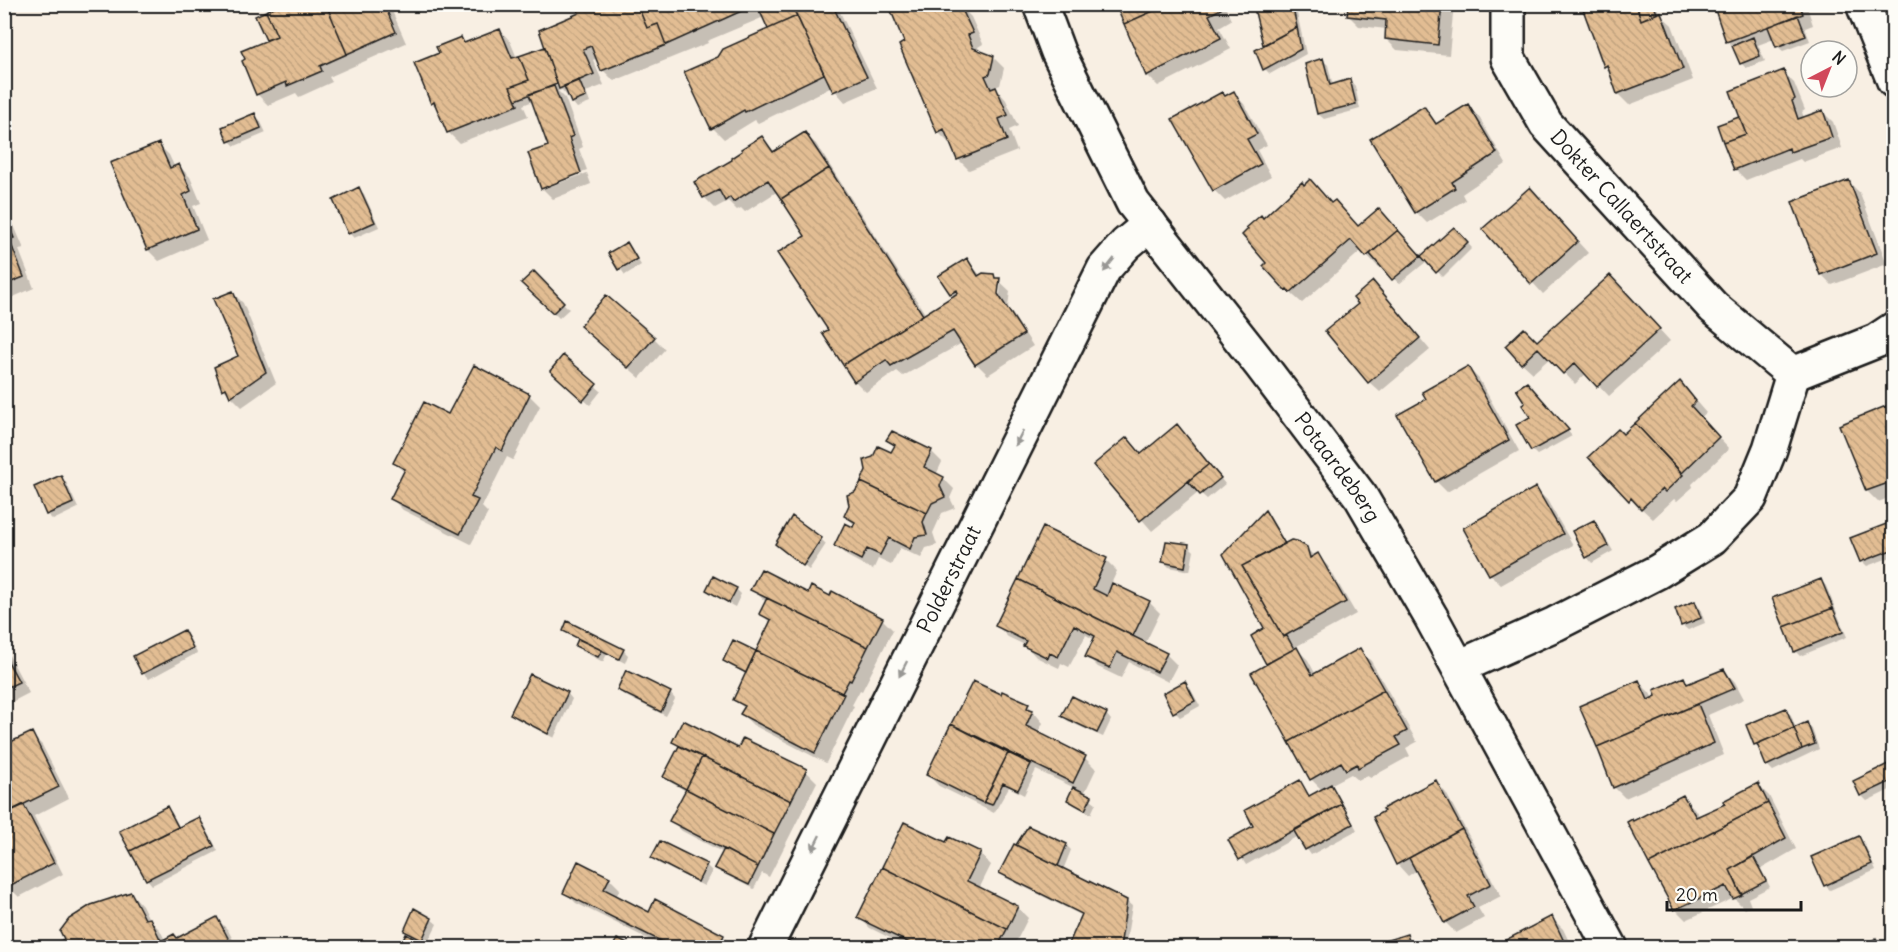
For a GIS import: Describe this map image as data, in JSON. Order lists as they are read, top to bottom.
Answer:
{
  "streets": {
    "street": ["Dokter Callaertstraat", "Potaardeberg", "Polderstraat"]
  },
  "crossings": [
    ["Potaardeberg", "Polderstraat"]
  ],
  "one_way": ["Polderstraat"],
  "scale_bar": "20 m",
  "north": "top right"
}
